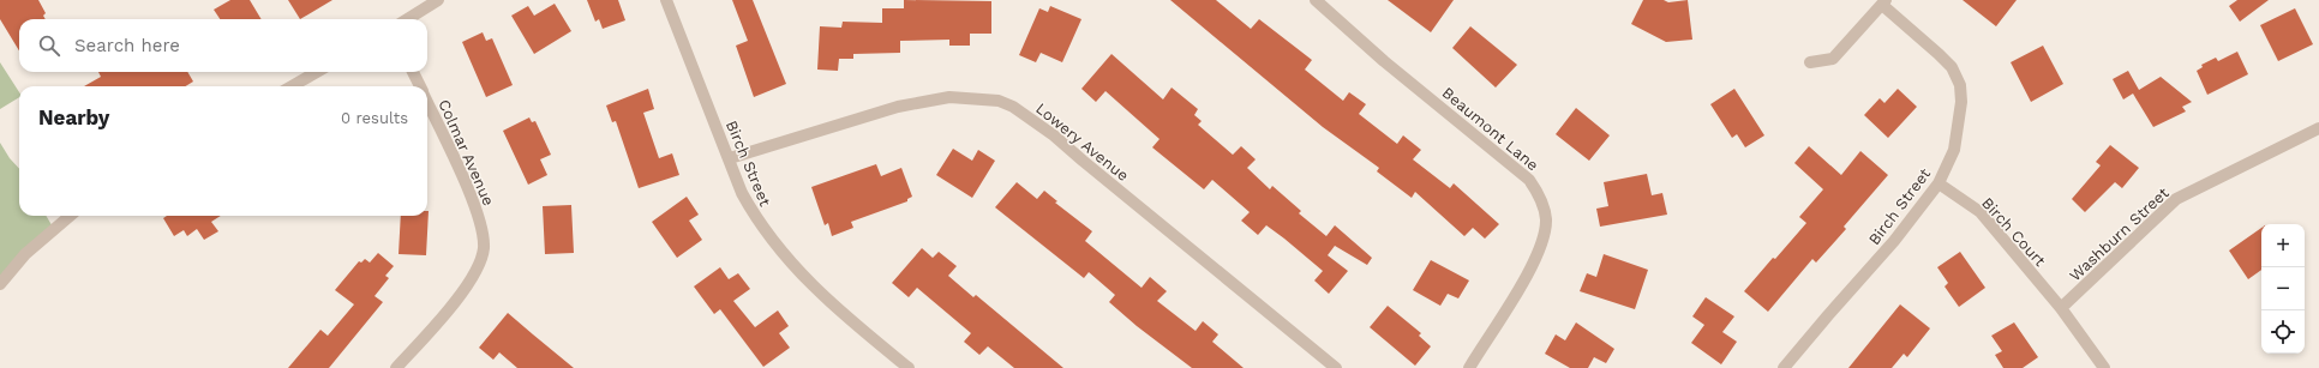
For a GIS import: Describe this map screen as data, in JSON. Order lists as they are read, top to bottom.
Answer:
{
  "streets": {
    "street": [
      "Beaumont Lane",
      "Lowery Avenue",
      "Colmar Avenue",
      "Birch Street",
      "Birch Court",
      "Washburn Street"
    ]
  },
  "crossings": [
    ["Lowery Avenue", "Birch Street"],
    ["Birch Street", "Birch Court"],
    ["Birch Court", "Washburn Street"]
  ],
  "page": {
    "search": "Search here",
    "heading": ["Nearby", "0 results"],
    "map_buttons": ["+", "−"]
  }
}
